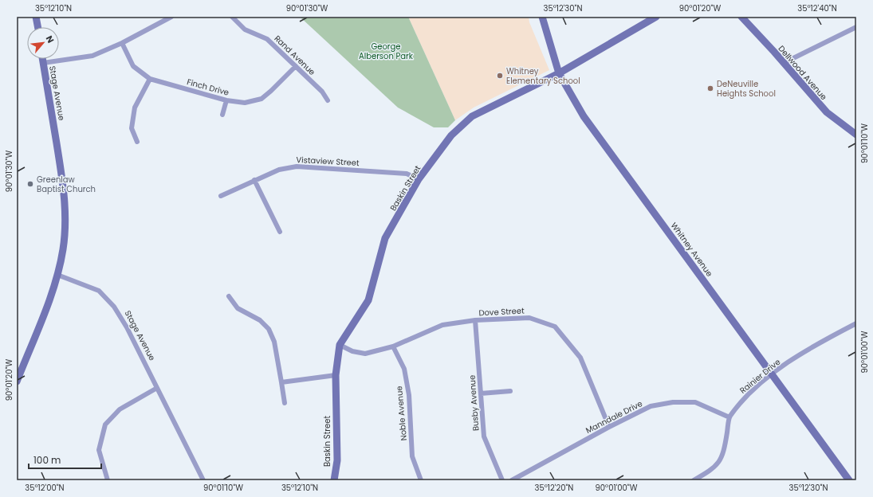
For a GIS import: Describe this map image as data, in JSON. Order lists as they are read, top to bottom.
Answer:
{
  "streets": {
    "main road": [
      "Dellwood Avenue",
      "Stage Avenue",
      "Baskin Street",
      "Whitney Avenue"
    ],
    "street": [
      "Rand Avenue",
      "Finch Drive",
      "Vistaview Street",
      "Dove Street",
      "Rainier Drive",
      "Busby Avenue",
      "Noble Avenue",
      "Manndale Drive"
    ]
  },
  "crossings": [
    ["Rand Avenue", "Finch Drive"],
    ["Vistaview Street", "Baskin Street"],
    ["Baskin Street", "Whitney Avenue"],
    ["Baskin Street", "Dove Street"],
    ["Whitney Avenue", "Rainier Drive"],
    ["Dove Street", "Busby Avenue"],
    ["Dove Street", "Noble Avenue"],
    ["Dove Street", "Manndale Drive"],
    ["Rainier Drive", "Manndale Drive"]
  ],
  "parks": ["George Alberson Park"],
  "places": ["Whitney Elementary School", "DeNeuville Heights School", "Greenlaw Baptist Church"],
  "scale_bar": "100 m",
  "north": "top right",
  "coordinates": [
    "35°12'10\"N",
    "90°01'30\"W",
    "35°12'30\"N",
    "90°01'20\"W",
    "35°12'40\"N",
    "90°01'10\"W",
    "90°01'00\"W",
    "35°12'00\"N",
    "35°12'20\"N"
  ]
}
